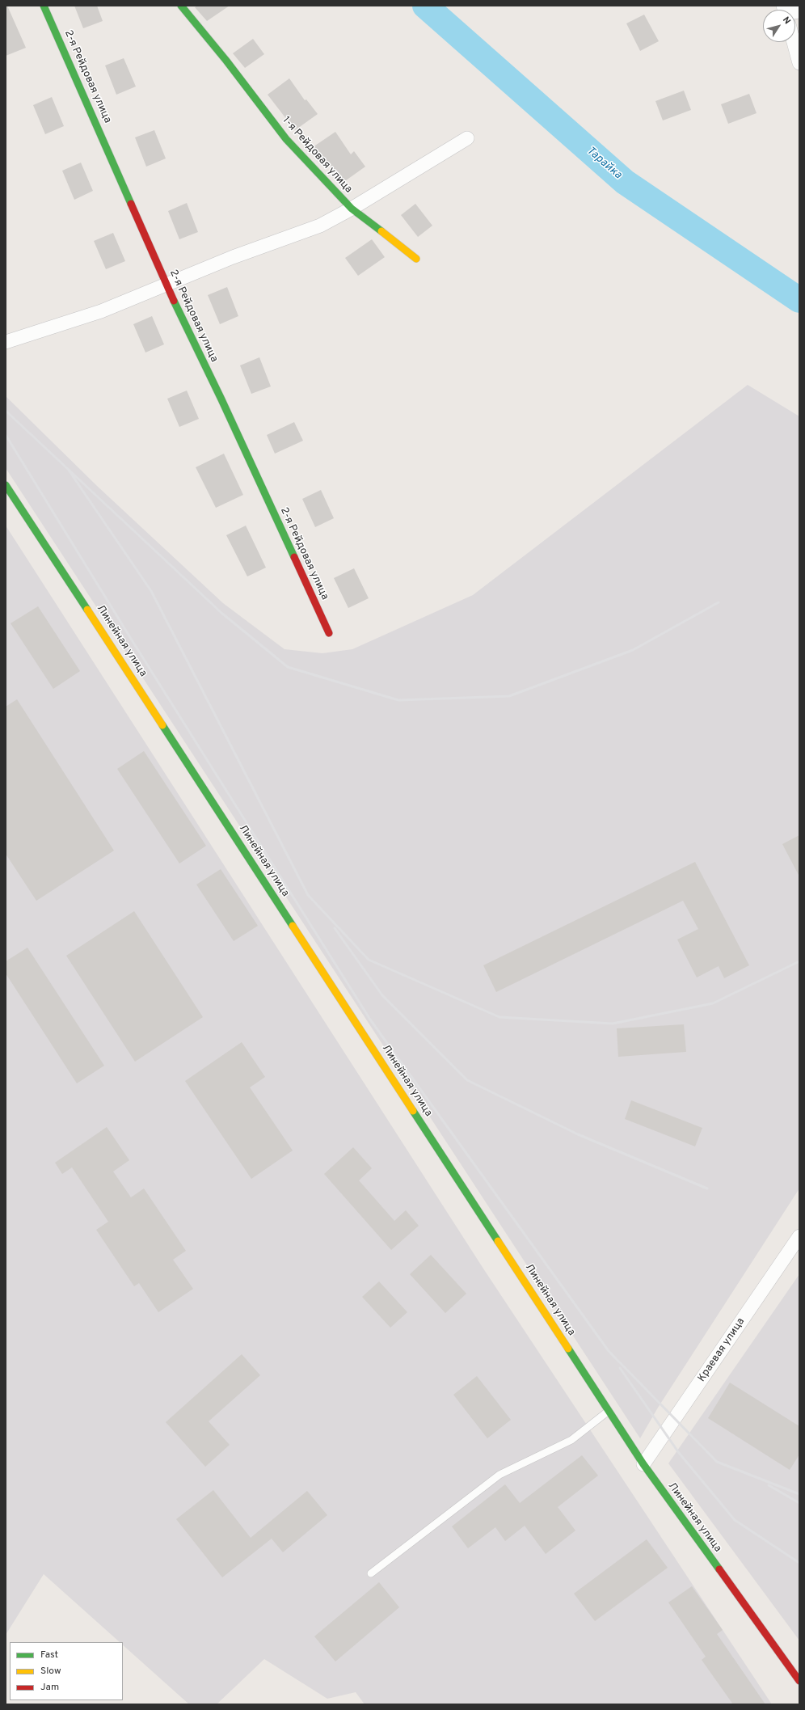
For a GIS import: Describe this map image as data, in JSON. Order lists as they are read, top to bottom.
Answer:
{
  "streets": {
    "street": [
      "2-я Рейдовая улица",
      "1-я Рейдовая улица",
      "Линейная улица",
      "Краевая улица"
    ]
  },
  "crossings": [
    ["Линейная улица", "Краевая улица"]
  ],
  "water": ["Тарайка"],
  "legend": ["Fast", "Slow", "Jam"],
  "north": "top right"
}
